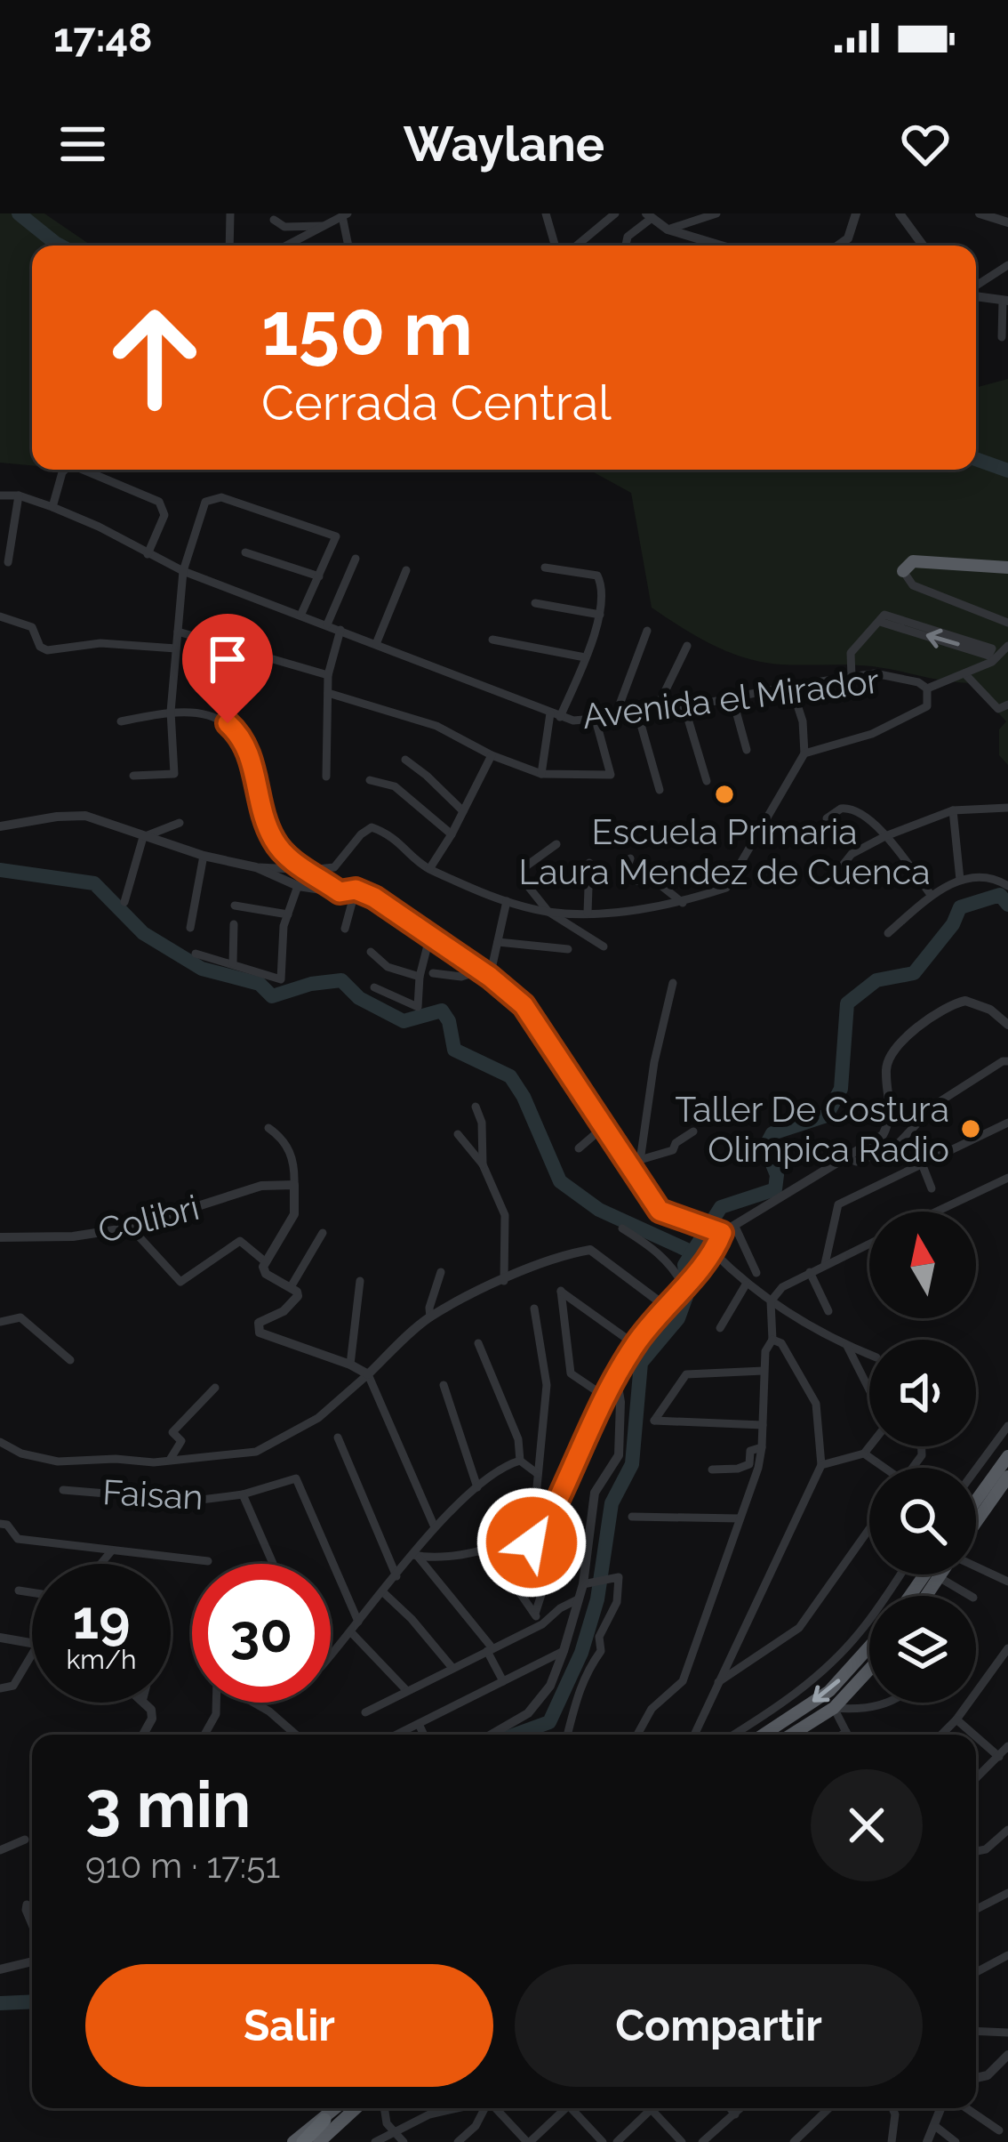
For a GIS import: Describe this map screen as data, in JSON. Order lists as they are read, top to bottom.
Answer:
{
  "streets": {
    "street": ["Avenida el Mirador", "Colibri", "Faisan"]
  },
  "places": ["Escuela Primaria Laura Mendez de Cuenca", "Taller De Costura Olimpica Radio"],
  "north": "top",
  "page": {
    "status": "17:48",
    "header": "Waylane",
    "turn": ["150 m", "Cerrada Central"],
    "speed": "19 km/h",
    "limit": "30",
    "heading": ["3 min", "910 m · 17:51"],
    "buttons": ["Salir", "Compartir"]
  }
}
